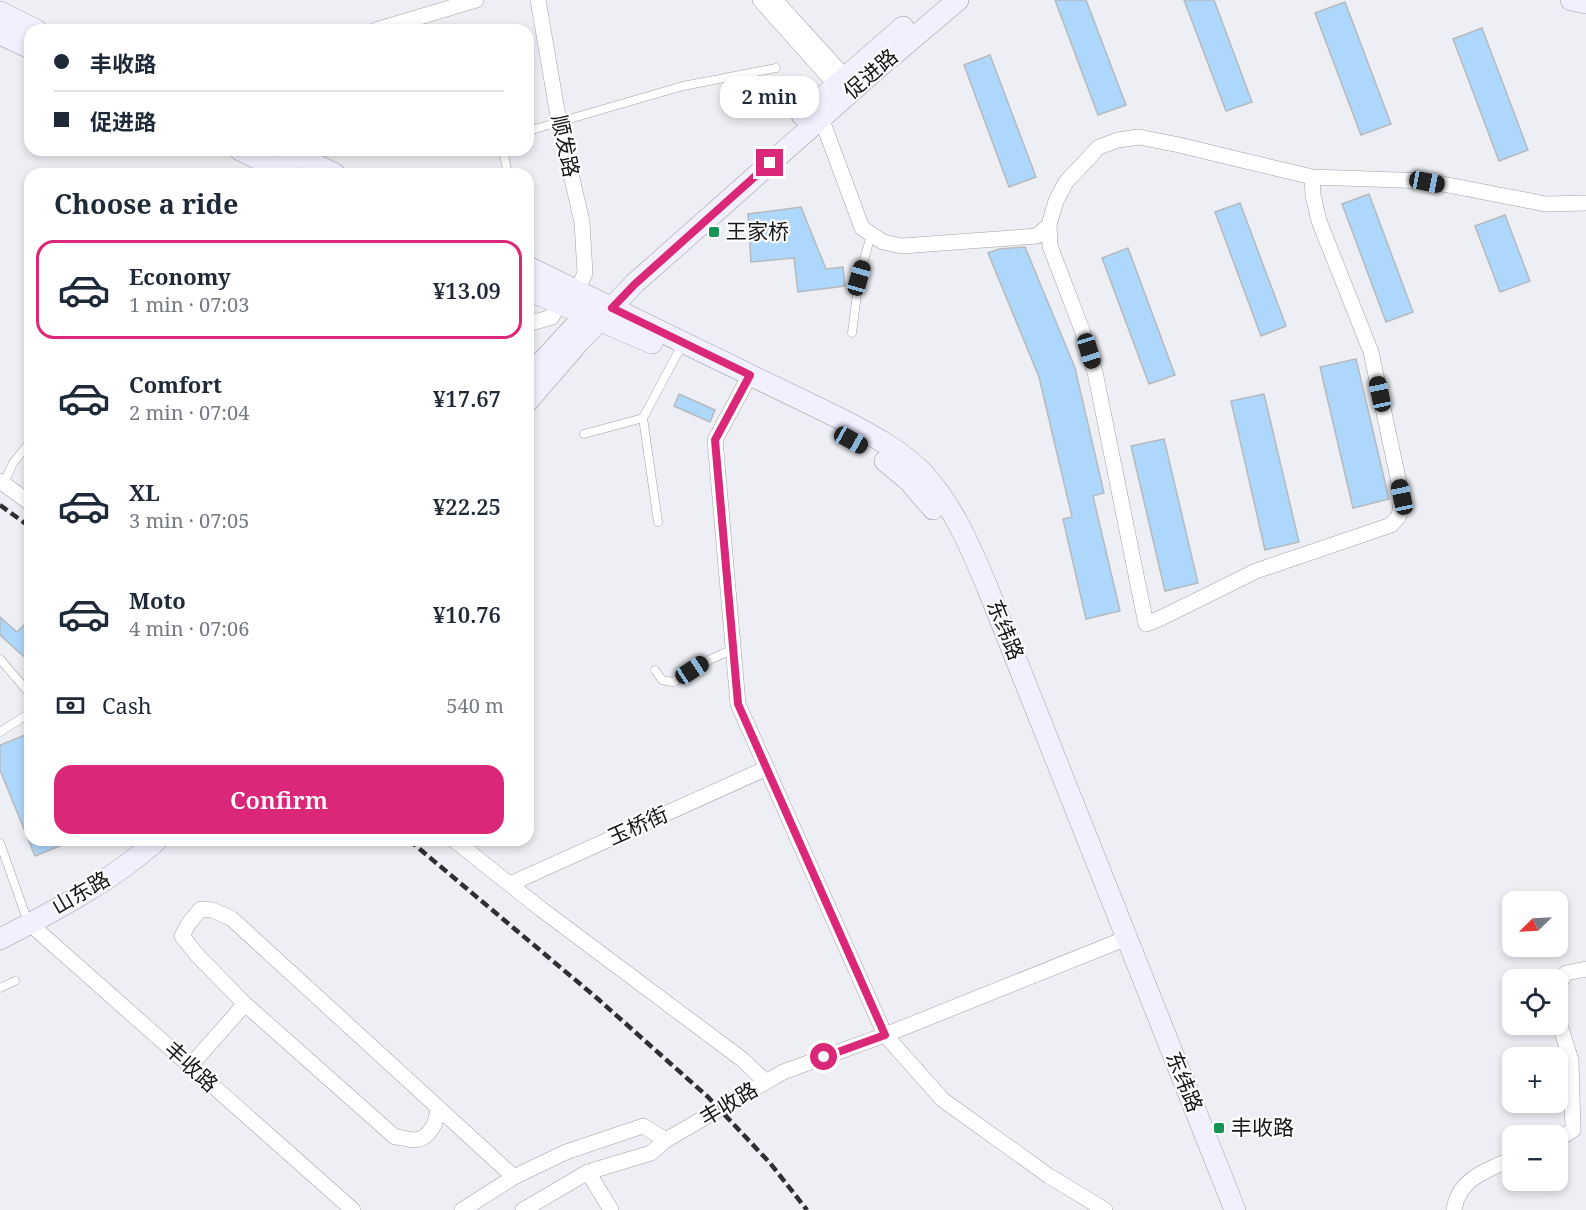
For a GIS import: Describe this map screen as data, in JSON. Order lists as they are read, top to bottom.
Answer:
{
  "streets": {
    "main road": ["促进路", "东纬路", "山东路"],
    "street": ["顺发路", "玉桥街", "丰收路"]
  },
  "crossings": [
    ["促进路", "东纬路"],
    ["顺发路", "东纬路"],
    ["东纬路", "丰收路"],
    ["山东路", "丰收路"]
  ],
  "places": {
    "transit": ["王家桥", "丰收路"]
  },
  "north": "bottom left",
  "page": {
    "banner": ["丰收路", "促进路"],
    "bubble": "2 min",
    "heading": "Choose a ride",
    "list": [
      {
        "name": "Economy",
        "note": "1 min · 07:03",
        "value": "¥13.09"
      },
      {
        "name": "Comfort",
        "note": "2 min · 07:04",
        "value": "¥17.67"
      },
      {
        "name": "XL",
        "note": "3 min · 07:05",
        "value": "¥22.25"
      },
      {
        "name": "Moto",
        "note": "4 min · 07:06",
        "value": "¥10.76"
      }
    ],
    "pay": ["Cash", "540 m"],
    "buttons": "Confirm",
    "map_buttons": ["+", "−"]
  }
}
